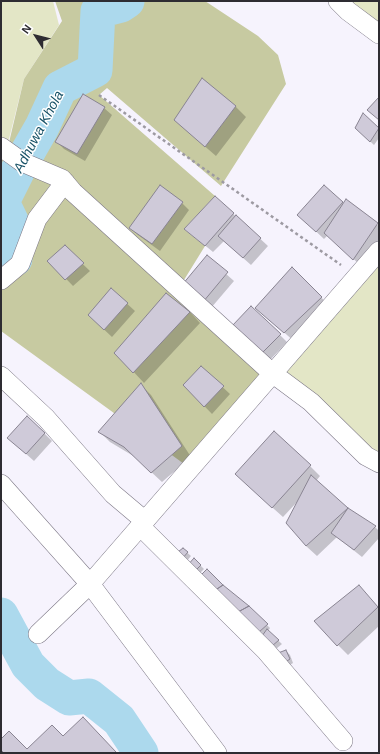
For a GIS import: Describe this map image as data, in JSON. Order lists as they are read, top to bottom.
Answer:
{
  "water": ["Adhuwa Khola"],
  "north": "top left"
}
